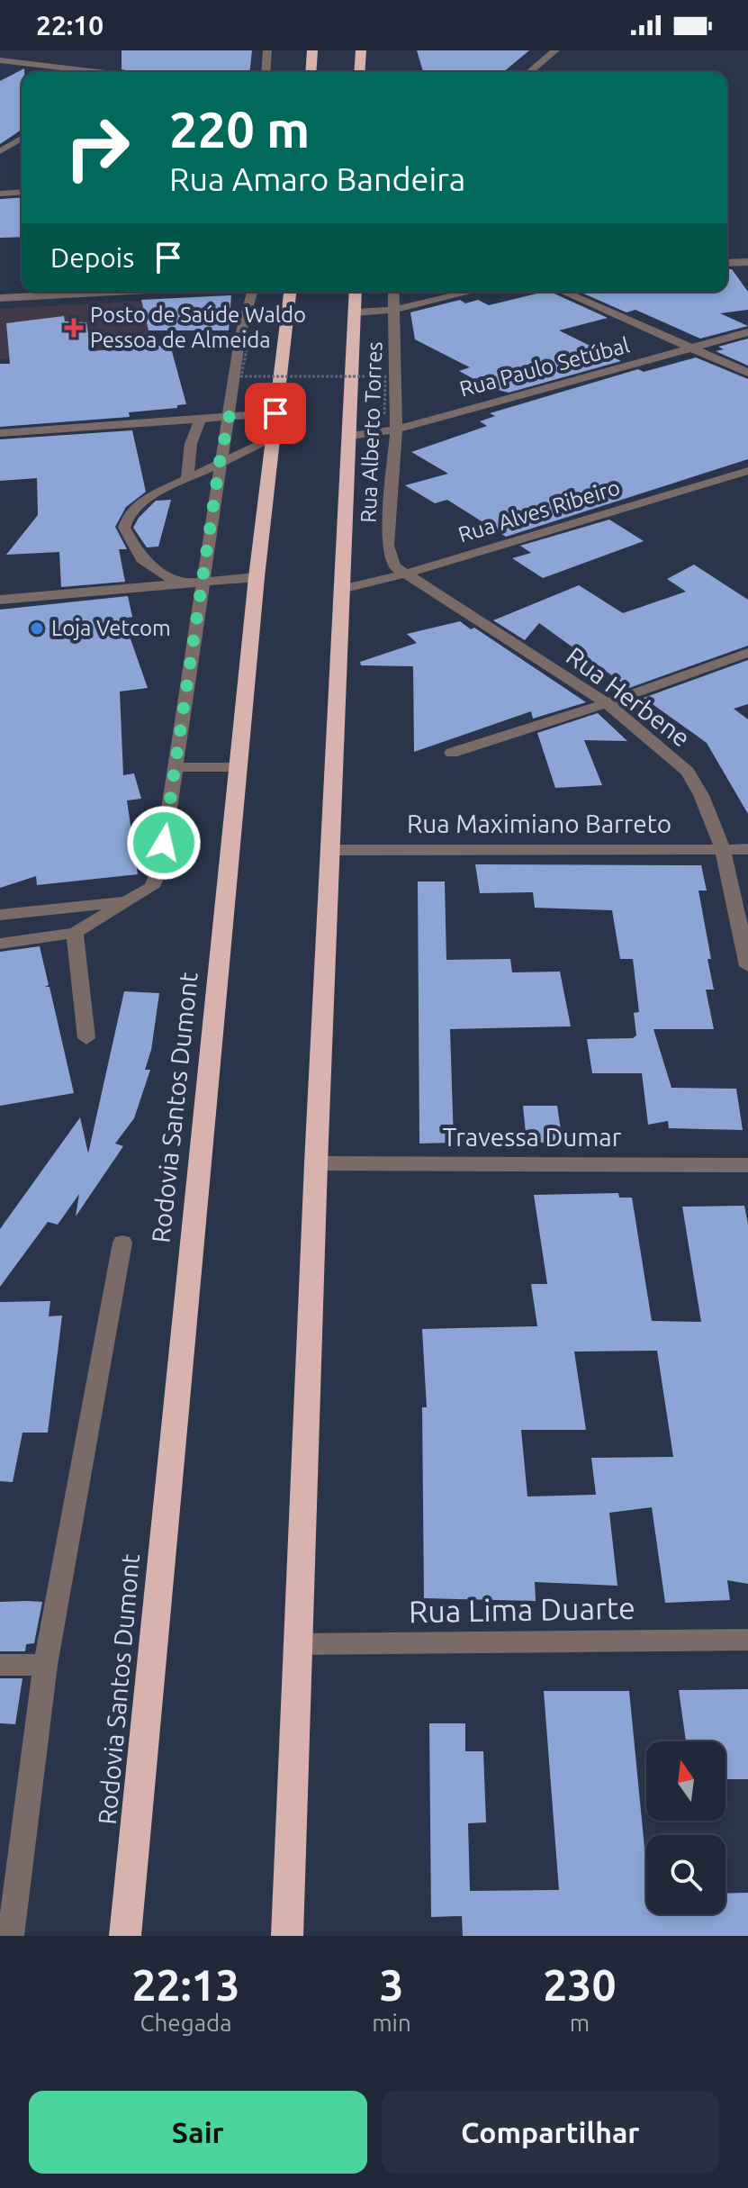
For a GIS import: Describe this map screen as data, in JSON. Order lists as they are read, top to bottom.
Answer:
{
  "streets": {
    "highway": ["Rodovia Santos Dumont"],
    "street": [
      "Rua Paulo Setúbal",
      "Rua Alberto Torres",
      "Rua Alves Ribeiro",
      "Rua Herbene",
      "Rua Maximiano Barreto",
      "Travessa Dumar",
      "Rua Lima Duarte"
    ]
  },
  "crossings": [
    ["Rua Paulo Setúbal", "Rua Alberto Torres"],
    ["Rua Alberto Torres", "Rua Alves Ribeiro"],
    ["Rua Alberto Torres", "Rua Herbene"],
    ["Rua Alves Ribeiro", "Rua Herbene"],
    ["Rua Herbene", "Rua Maximiano Barreto"]
  ],
  "places": {
    "health": ["Posto de Saúde Waldo Pessoa de Almeida"],
    "other": ["Loja Vetcom"]
  },
  "north": "top",
  "page": {
    "status": "22:10",
    "turn": ["220 m", "Rua Amaro Bandeira"],
    "then": "Depois",
    "eta": [
      "22:13",
      "Chegada",
      "3",
      "min",
      "230",
      "m"
    ],
    "buttons": ["Sair", "Compartilhar"]
  }
}
